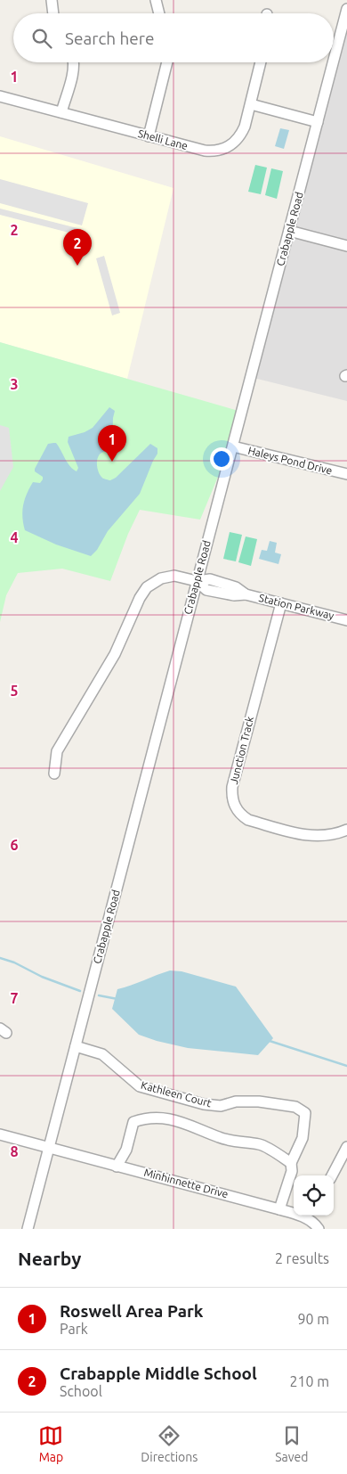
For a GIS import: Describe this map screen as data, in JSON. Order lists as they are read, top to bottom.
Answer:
{
  "streets": {
    "street": [
      "Shelli Lane",
      "Crabapple Road",
      "Haleys Pond Drive",
      "Station Parkway",
      "Junction Track",
      "Kathleen Court",
      "Minhinnette Drive"
    ]
  },
  "crossings": [
    ["Crabapple Road", "Haleys Pond Drive"],
    ["Crabapple Road", "Station Parkway"],
    ["Crabapple Road", "Kathleen Court"],
    ["Crabapple Road", "Minhinnette Drive"],
    ["Station Parkway", "Junction Track"]
  ],
  "page": {
    "search": "Search here",
    "pins": ["2", "1"],
    "heading": ["Nearby", "2 results"],
    "list": [
      {
        "mark": "1",
        "name": "Roswell Area Park",
        "note": "Park",
        "value": "90 m"
      },
      {
        "mark": "2",
        "name": "Crabapple Middle School",
        "note": "School",
        "value": "210 m"
      }
    ],
    "nav": ["Map", "Directions", "Saved"]
  },
  "grid": {
    "rows": [
      "1",
      "2",
      "3",
      "4",
      "5",
      "6",
      "7",
      "8"
    ]
  }
}
